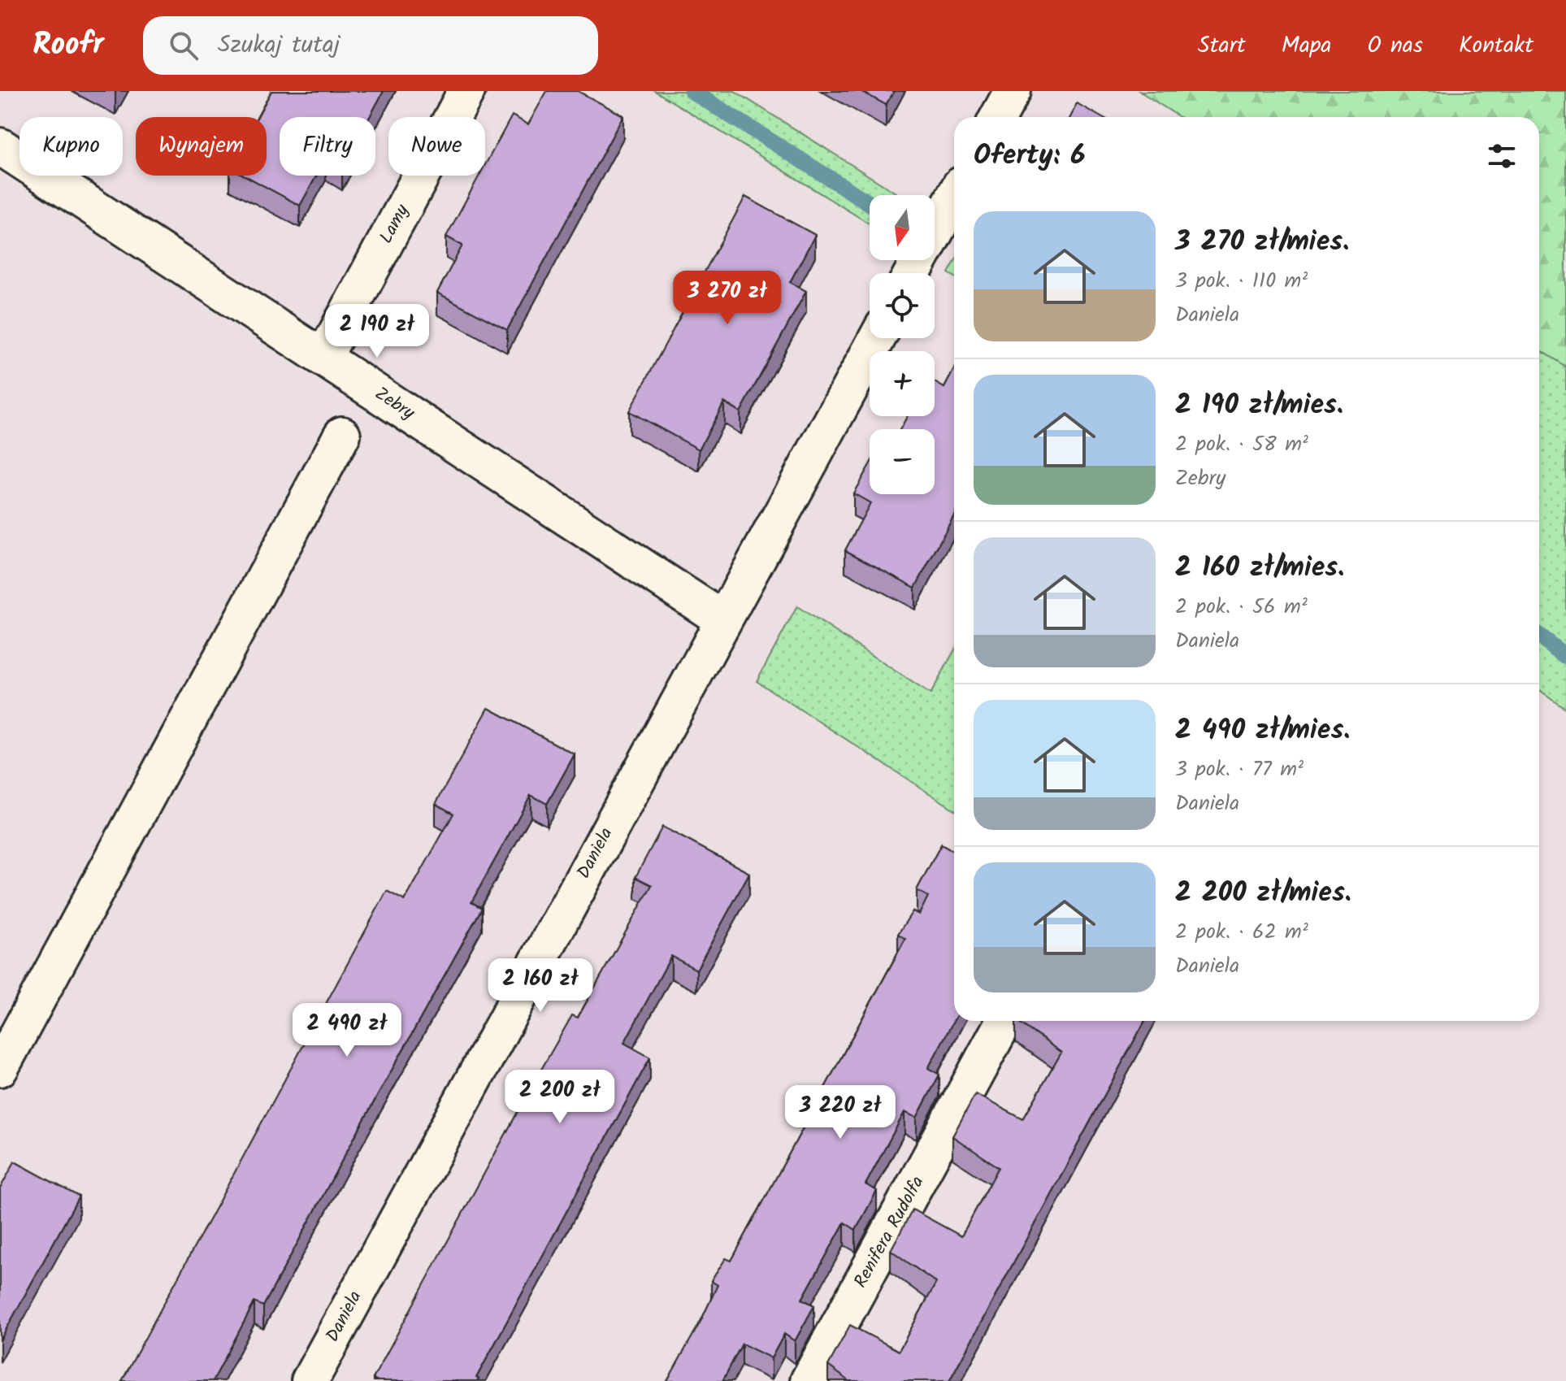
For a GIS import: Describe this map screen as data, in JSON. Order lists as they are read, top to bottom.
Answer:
{
  "streets": {
    "street": [
      "Lamy",
      "Zebry",
      "Daniela",
      "Renifera Rudolfa"
    ]
  },
  "crossings": [
    ["Lamy", "Zebry"],
    ["Zebry", "Daniela"]
  ],
  "north": "bottom",
  "page": {
    "header": "Roofr",
    "search": "Szukaj tutaj",
    "nav": [
      "Start",
      "Mapa",
      "O nas",
      "Kontakt"
    ],
    "chip": [
      "Kupno",
      "Wynajem",
      "Filtry",
      "Nowe"
    ],
    "heading": "Oferty: 6",
    "map_buttons": ["+", "−"],
    "list": [
      {
        "name": "3 270 zł/mies.",
        "note": "3 pok. · 110 m² · Daniela"
      },
      {
        "name": "2 190 zł/mies.",
        "note": "2 pok. · 58 m² · Zebry"
      },
      {
        "name": "2 160 zł/mies.",
        "note": "2 pok. · 56 m² · Daniela"
      },
      {
        "name": "2 490 zł/mies.",
        "note": "3 pok. · 77 m² · Daniela"
      },
      {
        "name": "2 200 zł/mies.",
        "note": "2 pok. · 62 m² · Daniela"
      }
    ],
    "price": [
      "3 270 zł",
      "2 190 zł",
      "2 160 zł",
      "2 490 zł",
      "2 200 zł",
      "3 220 zł"
    ]
  }
}
